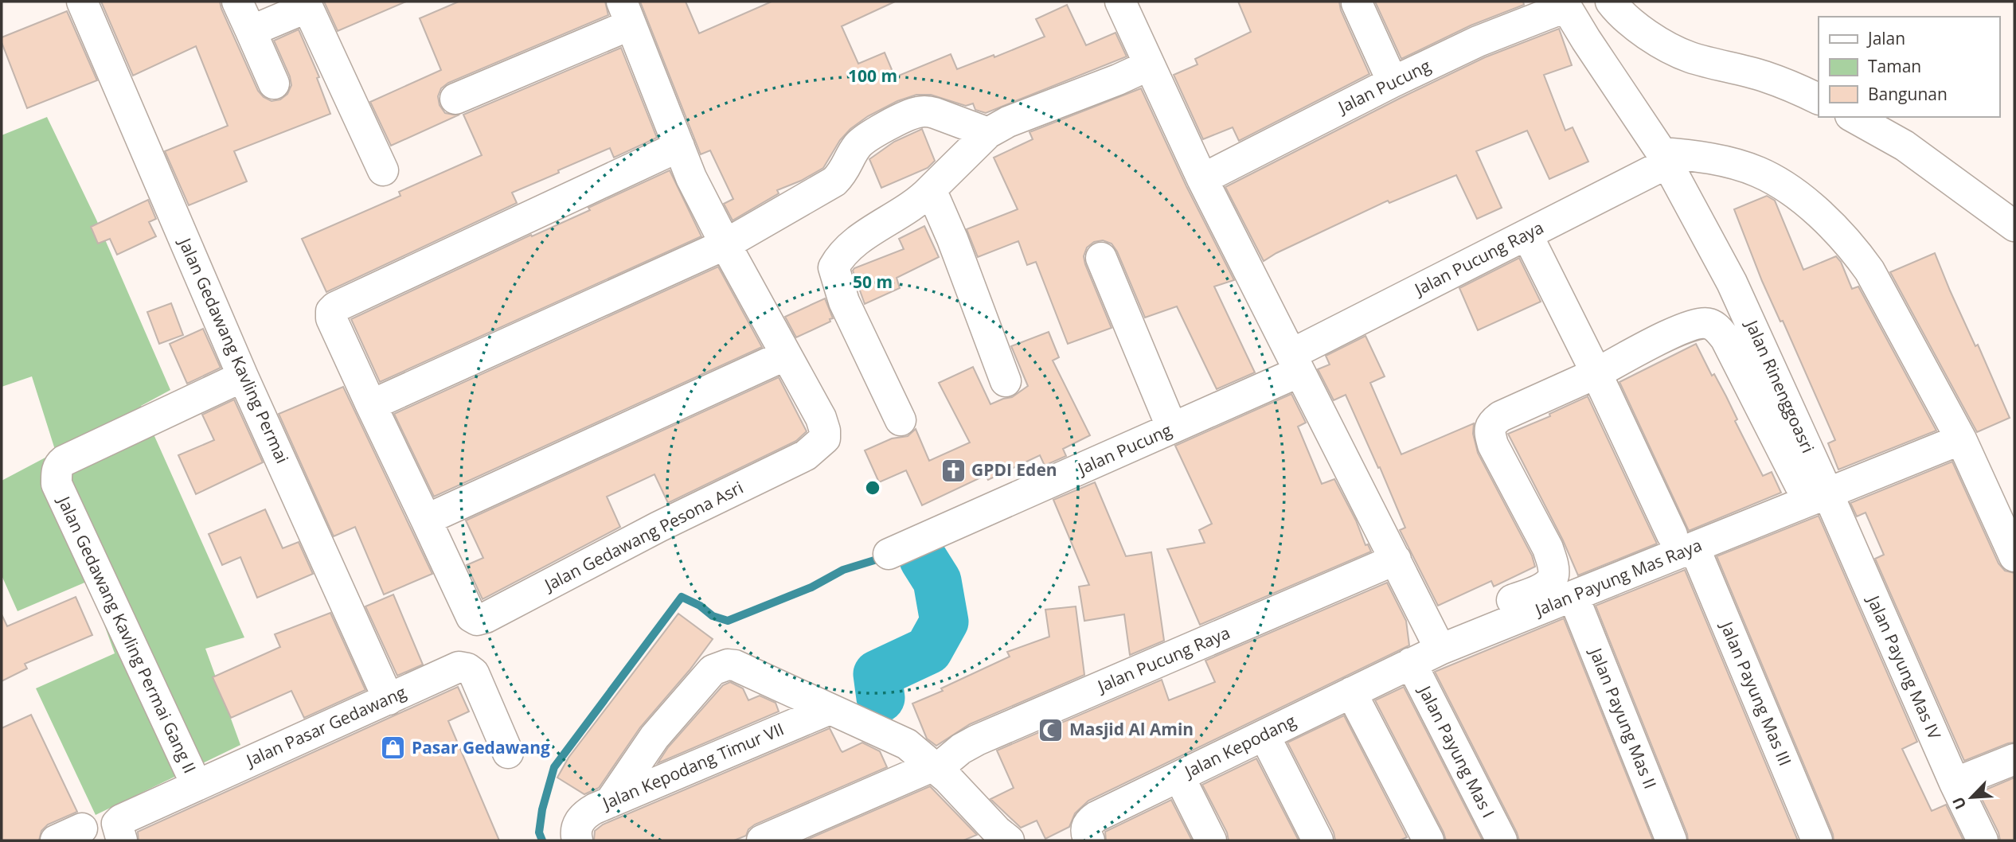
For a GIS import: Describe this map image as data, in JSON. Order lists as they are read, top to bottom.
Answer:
{
  "streets": {
    "street": [
      "Jalan Pucung",
      "Jalan Pucung Raya",
      "Jalan Gedawang Kavling Permai",
      "Jalan Rinenggoasri",
      "Jalan Gedawang Pesona Asri",
      "Jalan Payung Mas Raya",
      "Jalan Gedawang Kavling Permai Gang II",
      "Jalan Payung Mas IV",
      "Jalan Payung Mas III",
      "Jalan Payung Mas II",
      "Jalan Pasar Gedawang",
      "Jalan Kepodang",
      "Jalan Payung Mas I",
      "Jalan Kepodang Timur VII"
    ]
  },
  "crossings": [
    ["Jalan Pucung", "Jalan Pucung Raya"],
    ["Jalan Pucung", "Jalan Rinenggoasri"],
    ["Jalan Pucung Raya", "Jalan Rinenggoasri"],
    ["Jalan Pucung Raya", "Jalan Payung Mas III"],
    ["Jalan Gedawang Kavling Permai", "Jalan Gedawang Kavling Permai Gang II"],
    ["Jalan Gedawang Kavling Permai", "Jalan Pasar Gedawang"],
    ["Jalan Rinenggoasri", "Jalan Payung Mas Raya"],
    ["Jalan Rinenggoasri", "Jalan Payung Mas IV"],
    ["Jalan Payung Mas Raya", "Jalan Payung Mas IV"],
    ["Jalan Payung Mas Raya", "Jalan Payung Mas III"],
    ["Jalan Payung Mas Raya", "Jalan Payung Mas II"],
    ["Jalan Payung Mas Raya", "Jalan Kepodang"],
    ["Jalan Payung Mas Raya", "Jalan Payung Mas I"],
    ["Jalan Gedawang Kavling Permai Gang II", "Jalan Pasar Gedawang"],
    ["Jalan Kepodang", "Jalan Payung Mas I"]
  ],
  "places": {
    "church": ["GPDI Eden"],
    "mosque": ["Masjid Al Amin"],
    "shop": ["Pasar Gedawang"]
  },
  "legend": ["Jalan", "Taman", "Bangunan"],
  "north": "bottom left",
  "rings": ["100 m", "50 m"]
}
